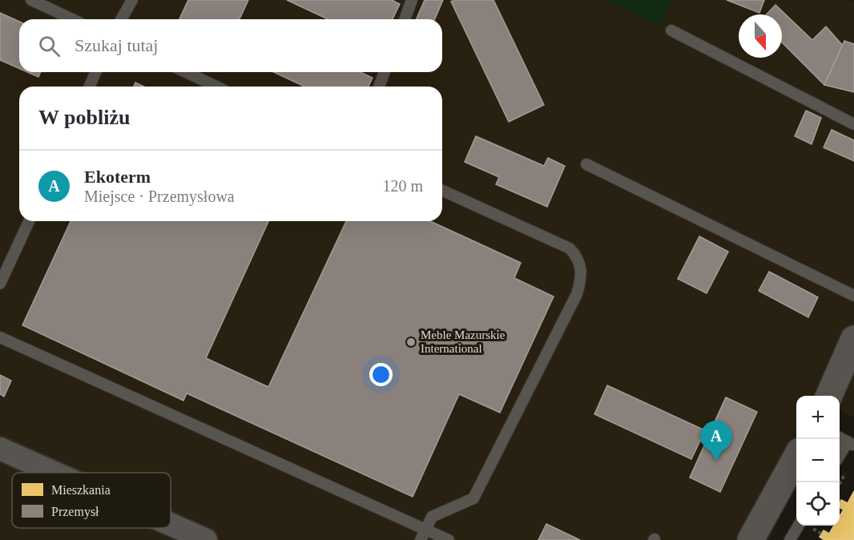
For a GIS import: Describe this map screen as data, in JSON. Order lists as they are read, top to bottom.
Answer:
{
  "places": ["Meble Mazurskie International"],
  "legend": ["Mieszkania", "Przemysł"],
  "north": "bottom",
  "page": {
    "search": "Szukaj tutaj",
    "heading": "W pobliżu",
    "list": [
      {
        "mark": "A",
        "name": "Ekoterm",
        "note": "Miejsce · Przemysłowa",
        "value": "120 m"
      }
    ],
    "map_buttons": ["+", "−"],
    "pins": "A"
  }
}
